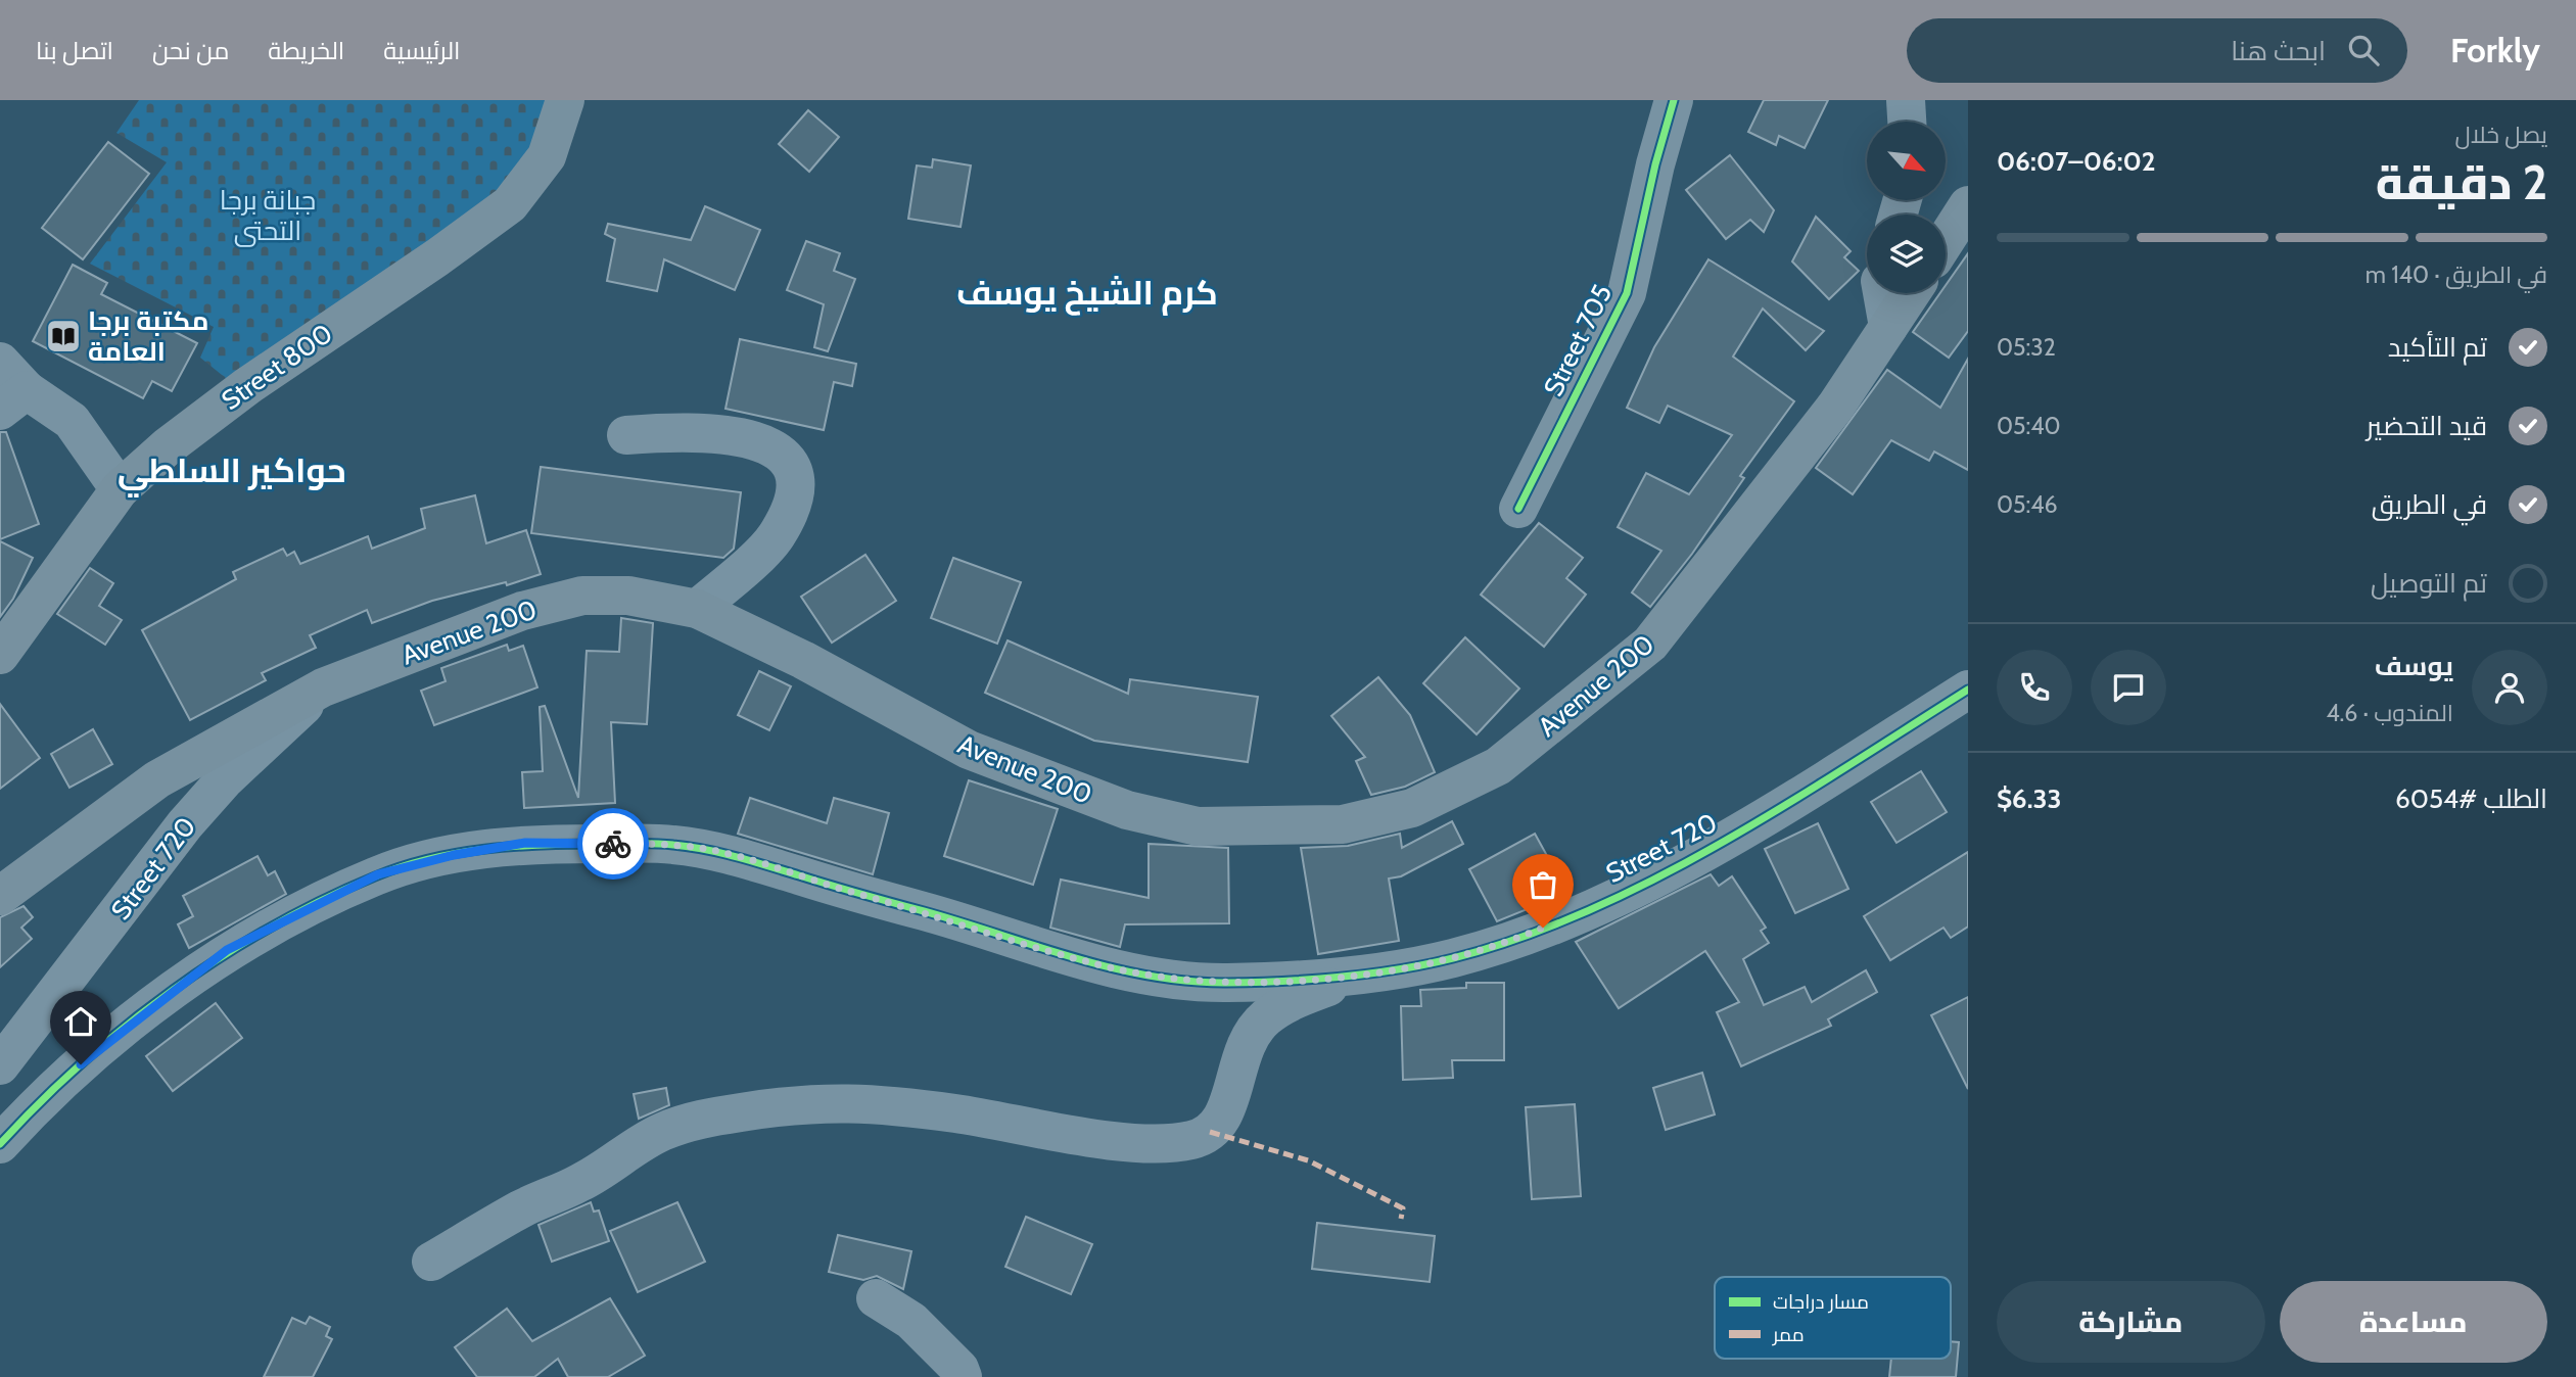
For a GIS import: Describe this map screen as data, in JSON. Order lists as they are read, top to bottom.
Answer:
{
  "streets": {
    "main road": ["Street 800", "Avenue 200"],
    "street": ["Street 705", "Street 720"]
  },
  "crossings": [
    ["Avenue 200", "Street 720"]
  ],
  "districts": ["كرم الشيخ يوسف", "حواكير السلطي"],
  "parks": ["جبانة برجا التحتى"],
  "places": {
    "library": ["مكتبة برجا العامة"]
  },
  "legend": ["مسار دراجات", "ممر"],
  "north": "bottom right",
  "page": {
    "header": "Forkly",
    "search": "ابحث هنا",
    "nav": [
      "الرئيسية",
      "الخريطة",
      "من نحن",
      "اتصل بنا"
    ],
    "heading": ["2 دقيقة", "يصل خلال", "06:02–06:07"],
    "panel": [
      "يوسف",
      "المندوب · 4.6",
      "الطلب #6054",
      "$6.33"
    ],
    "bar": "في الطريق · 140 m",
    "list": [
      ["تم التأكيد", "05:32"],
      ["قيد التحضير", "05:40"],
      ["في الطريق", "05:46"],
      "تم التوصيل"
    ],
    "buttons": ["مساعدة", "مشاركة"]
  }
}
